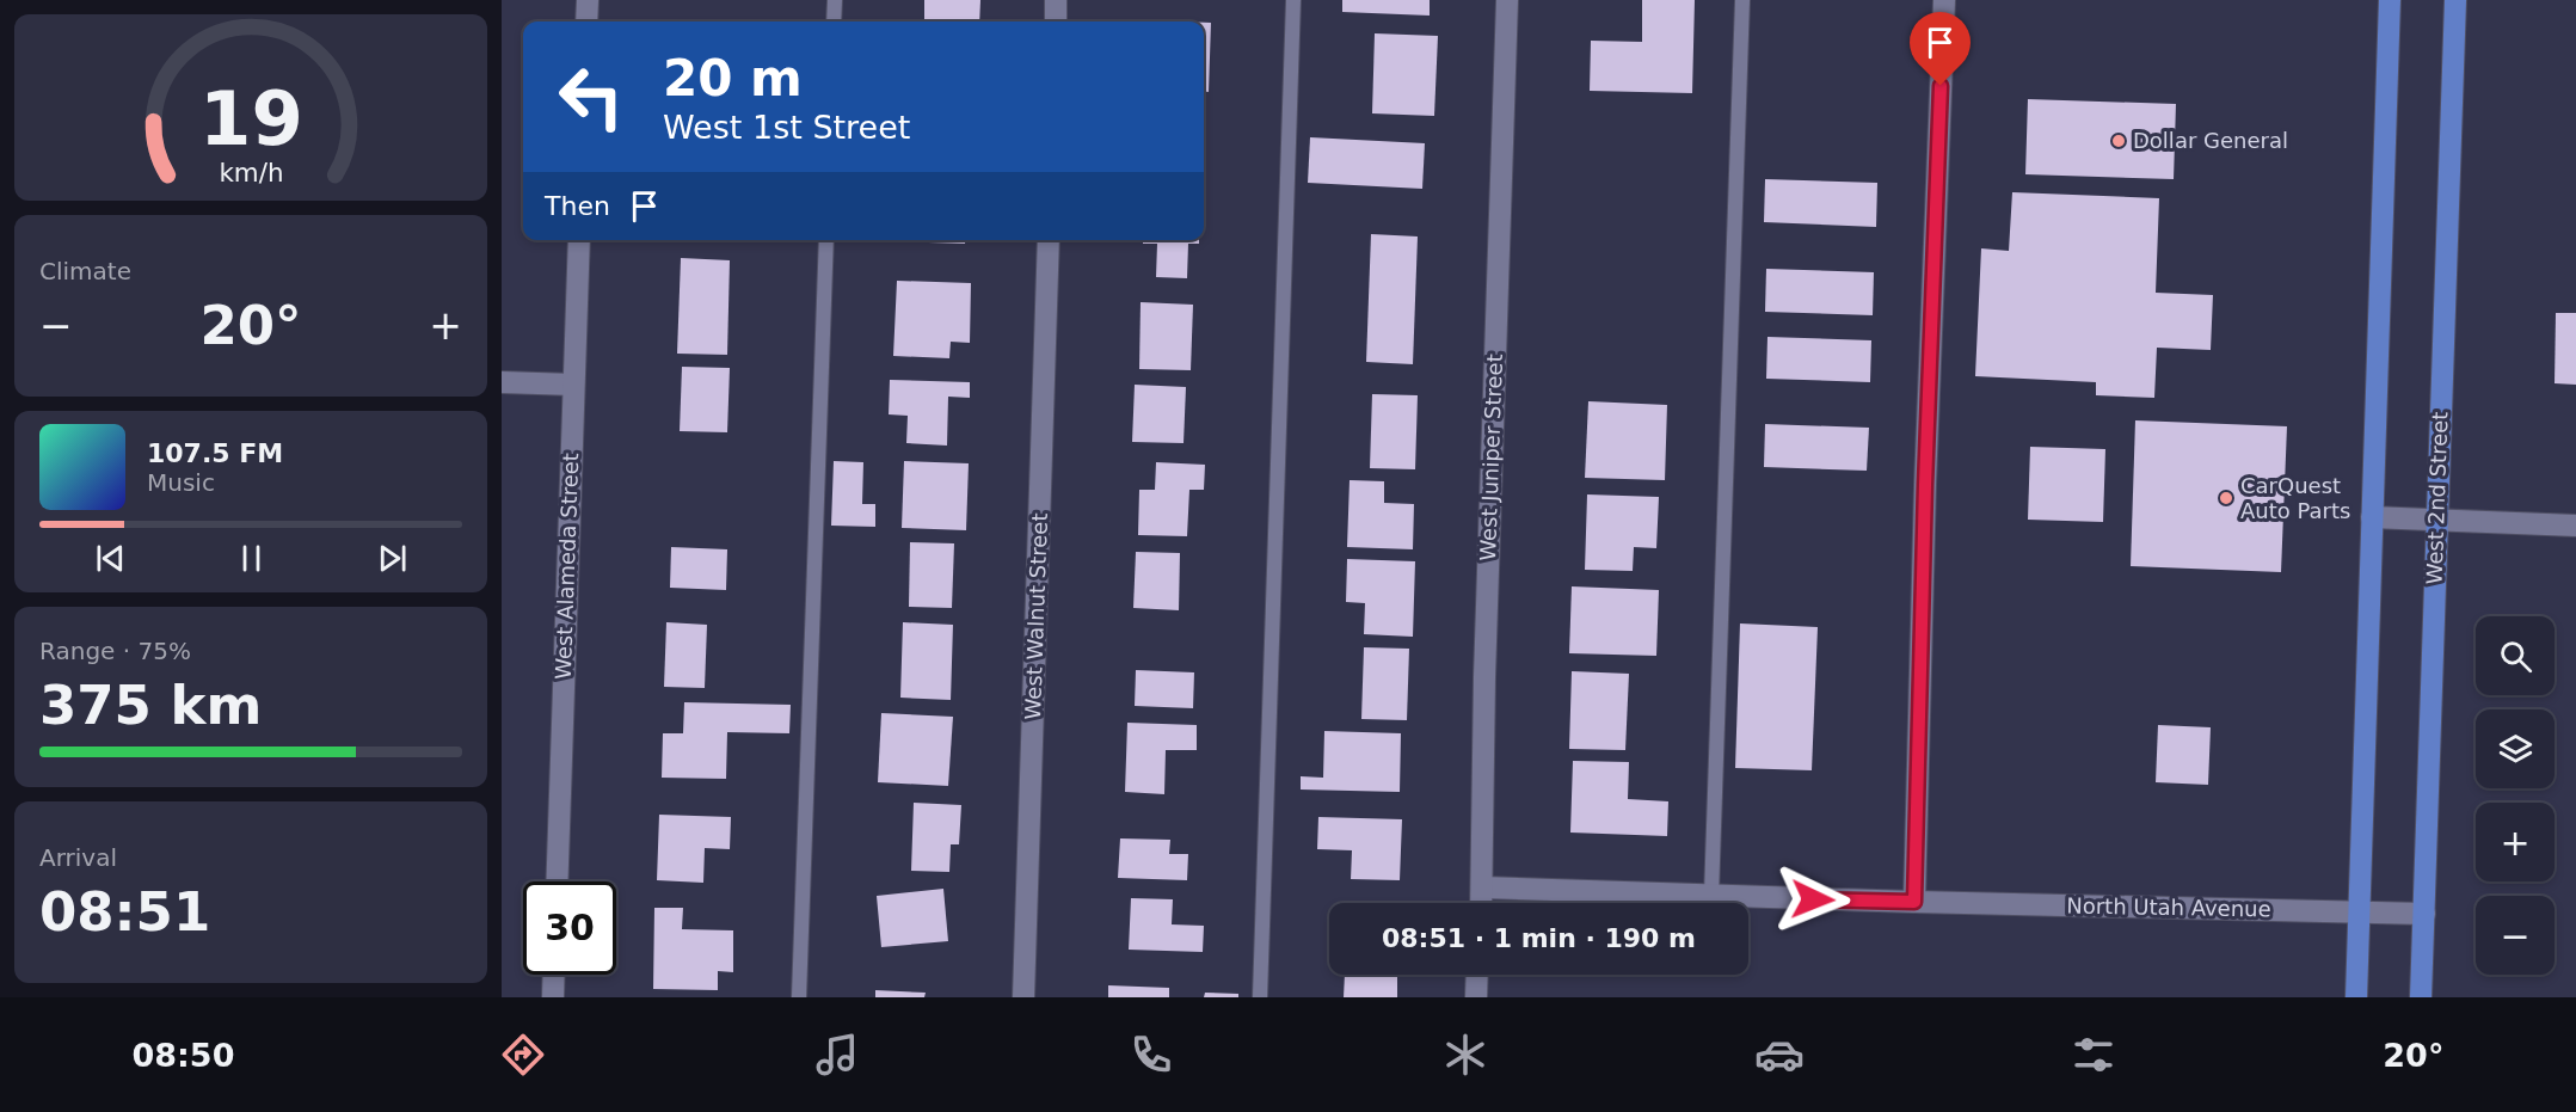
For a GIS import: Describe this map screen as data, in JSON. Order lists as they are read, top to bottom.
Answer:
{
  "streets": {
    "main road": ["West 2nd Street"],
    "street": [
      "West Juniper Street",
      "West Alameda Street",
      "West Walnut Street",
      "North Utah Avenue"
    ]
  },
  "crossings": [
    ["West Juniper Street", "North Utah Avenue"],
    ["West 2nd Street", "North Utah Avenue"]
  ],
  "places": ["Dollar General", "CarQuest Auto Parts"],
  "page": {
    "turn": ["20 m", "West 1st Street"],
    "then": "Then",
    "tile": [
      "Climate",
      ["Range · 75%", "375 km"],
      ["Arrival", "08:51"]
    ],
    "heat": ["−", "20°", "+"],
    "song": ["107.5 FM", "Music"],
    "map_buttons": ["+", "−"],
    "limit": "30",
    "trip": "08:51 · 1 min · 190 m",
    "tabs": ["08:50", "20°"],
    "gauge": ["19", "km/h"]
  }
}
